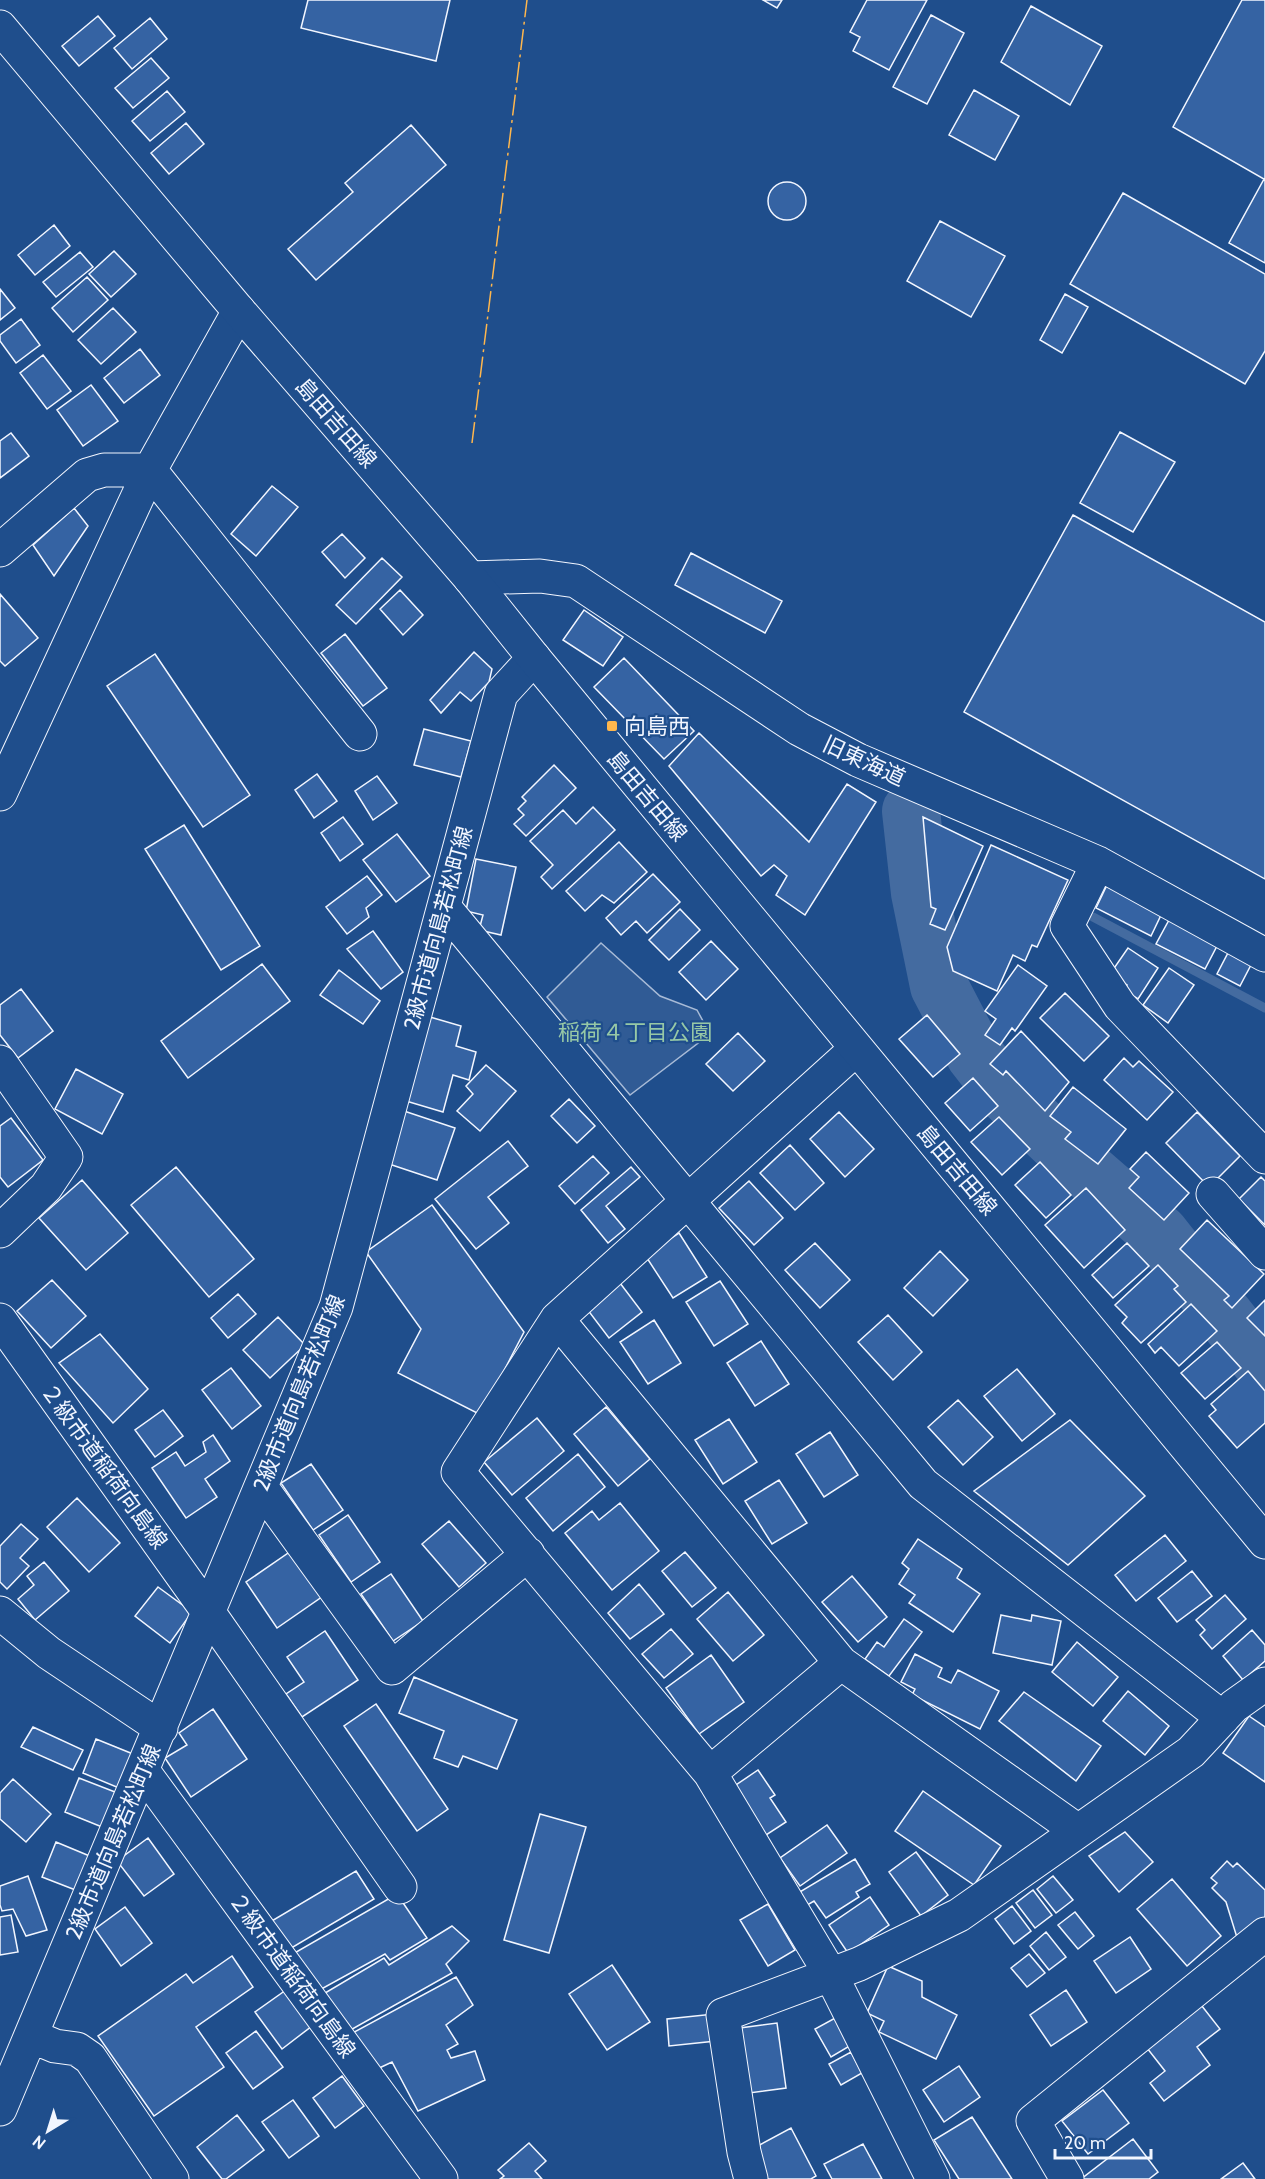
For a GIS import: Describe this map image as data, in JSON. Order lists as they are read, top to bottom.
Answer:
{
  "streets": {
    "street": [
      "島田吉田線",
      "旧東海道",
      "2級市道向島若松町線",
      "２級市道稲荷向島線"
    ]
  },
  "crossings": [
    ["島田吉田線", "旧東海道"],
    ["島田吉田線", "2級市道向島若松町線"],
    ["2級市道向島若松町線", "２級市道稲荷向島線"]
  ],
  "parks": ["稲荷４丁目公園"],
  "places": {
    "transit": ["向島西"]
  },
  "scale_bar": "20 m",
  "north": "bottom left"
}
